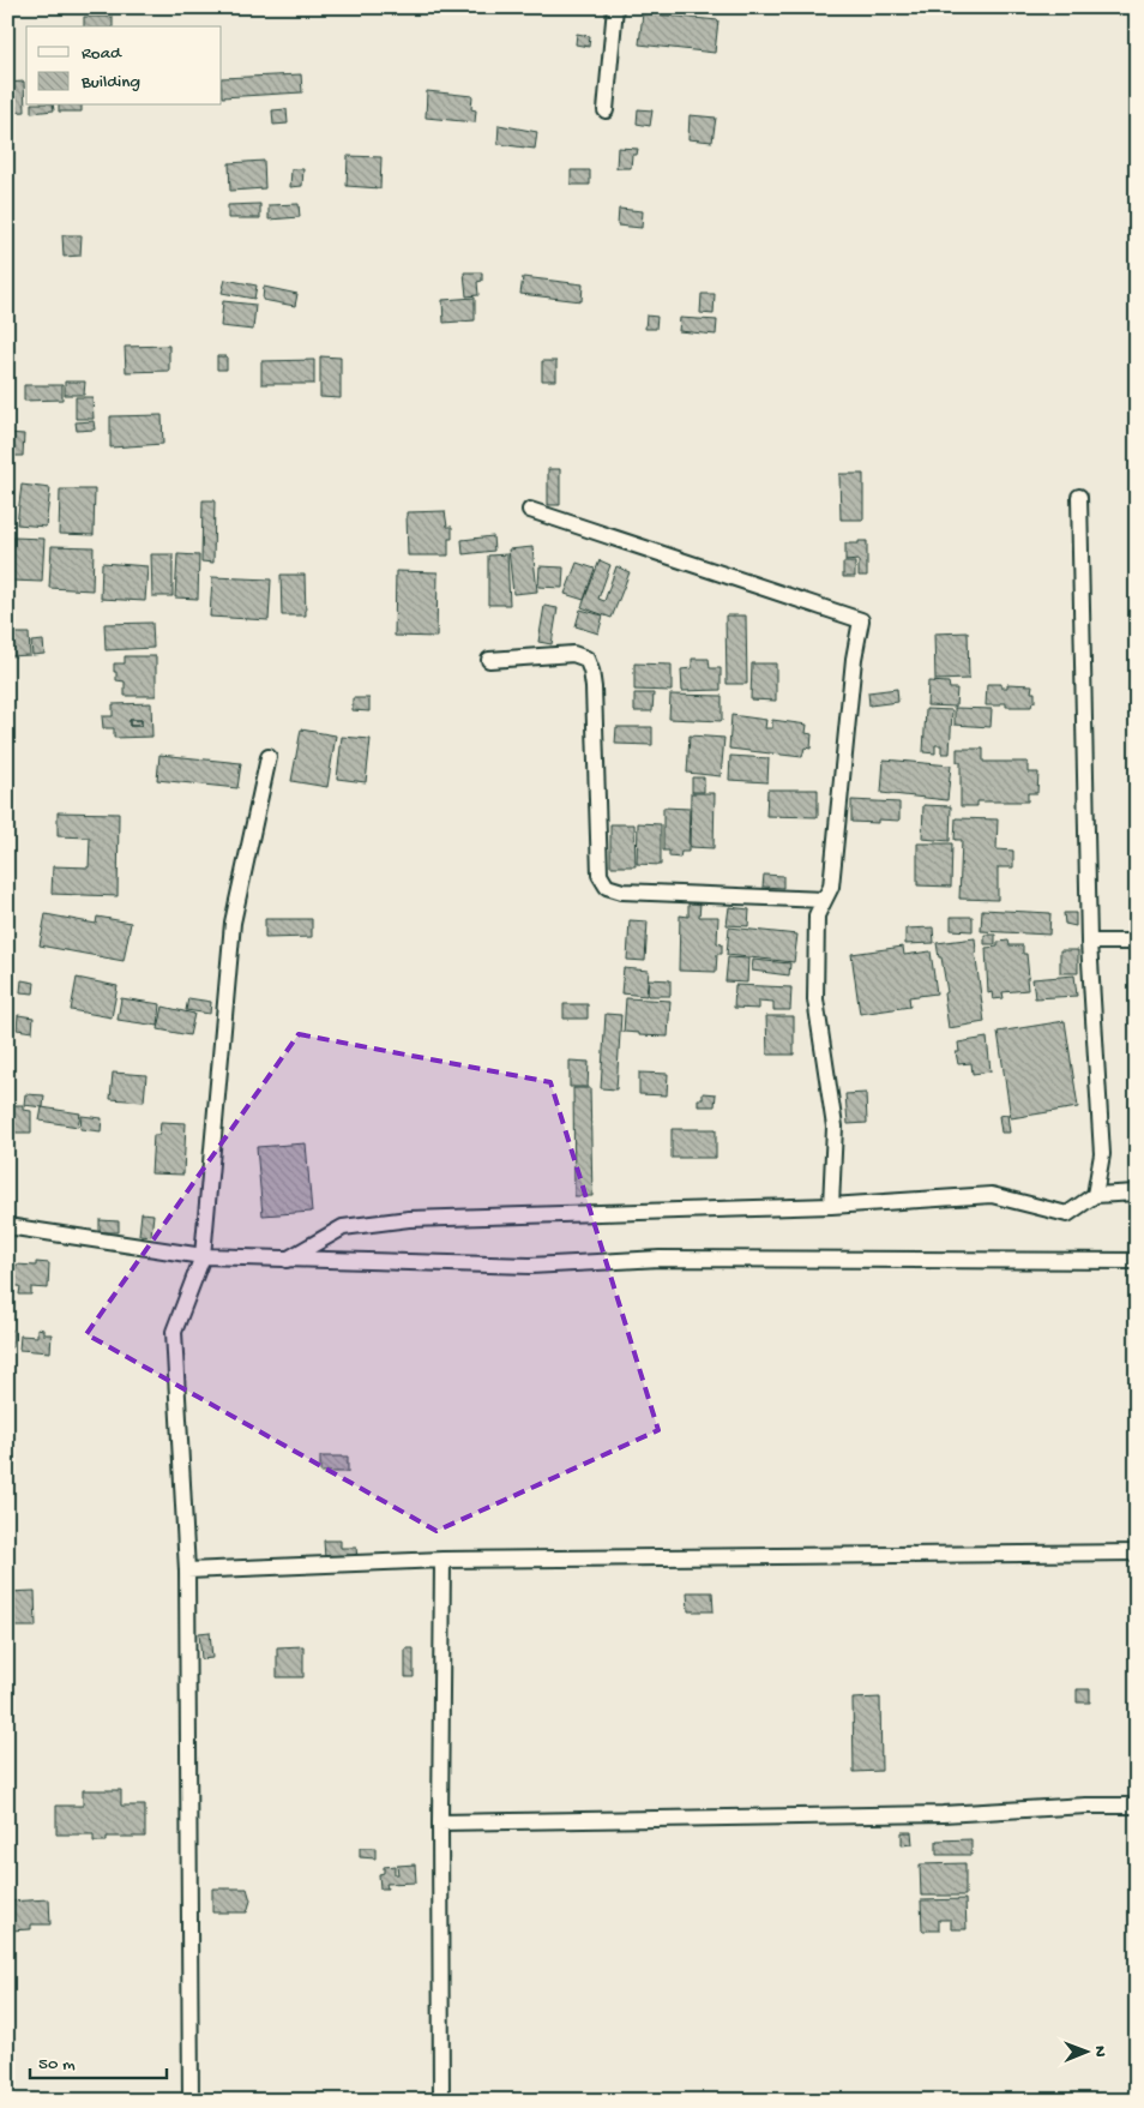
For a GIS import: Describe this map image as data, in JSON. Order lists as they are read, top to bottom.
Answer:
{
  "legend": ["Road", "Building"],
  "scale_bar": "50 m",
  "north": "right"
}
